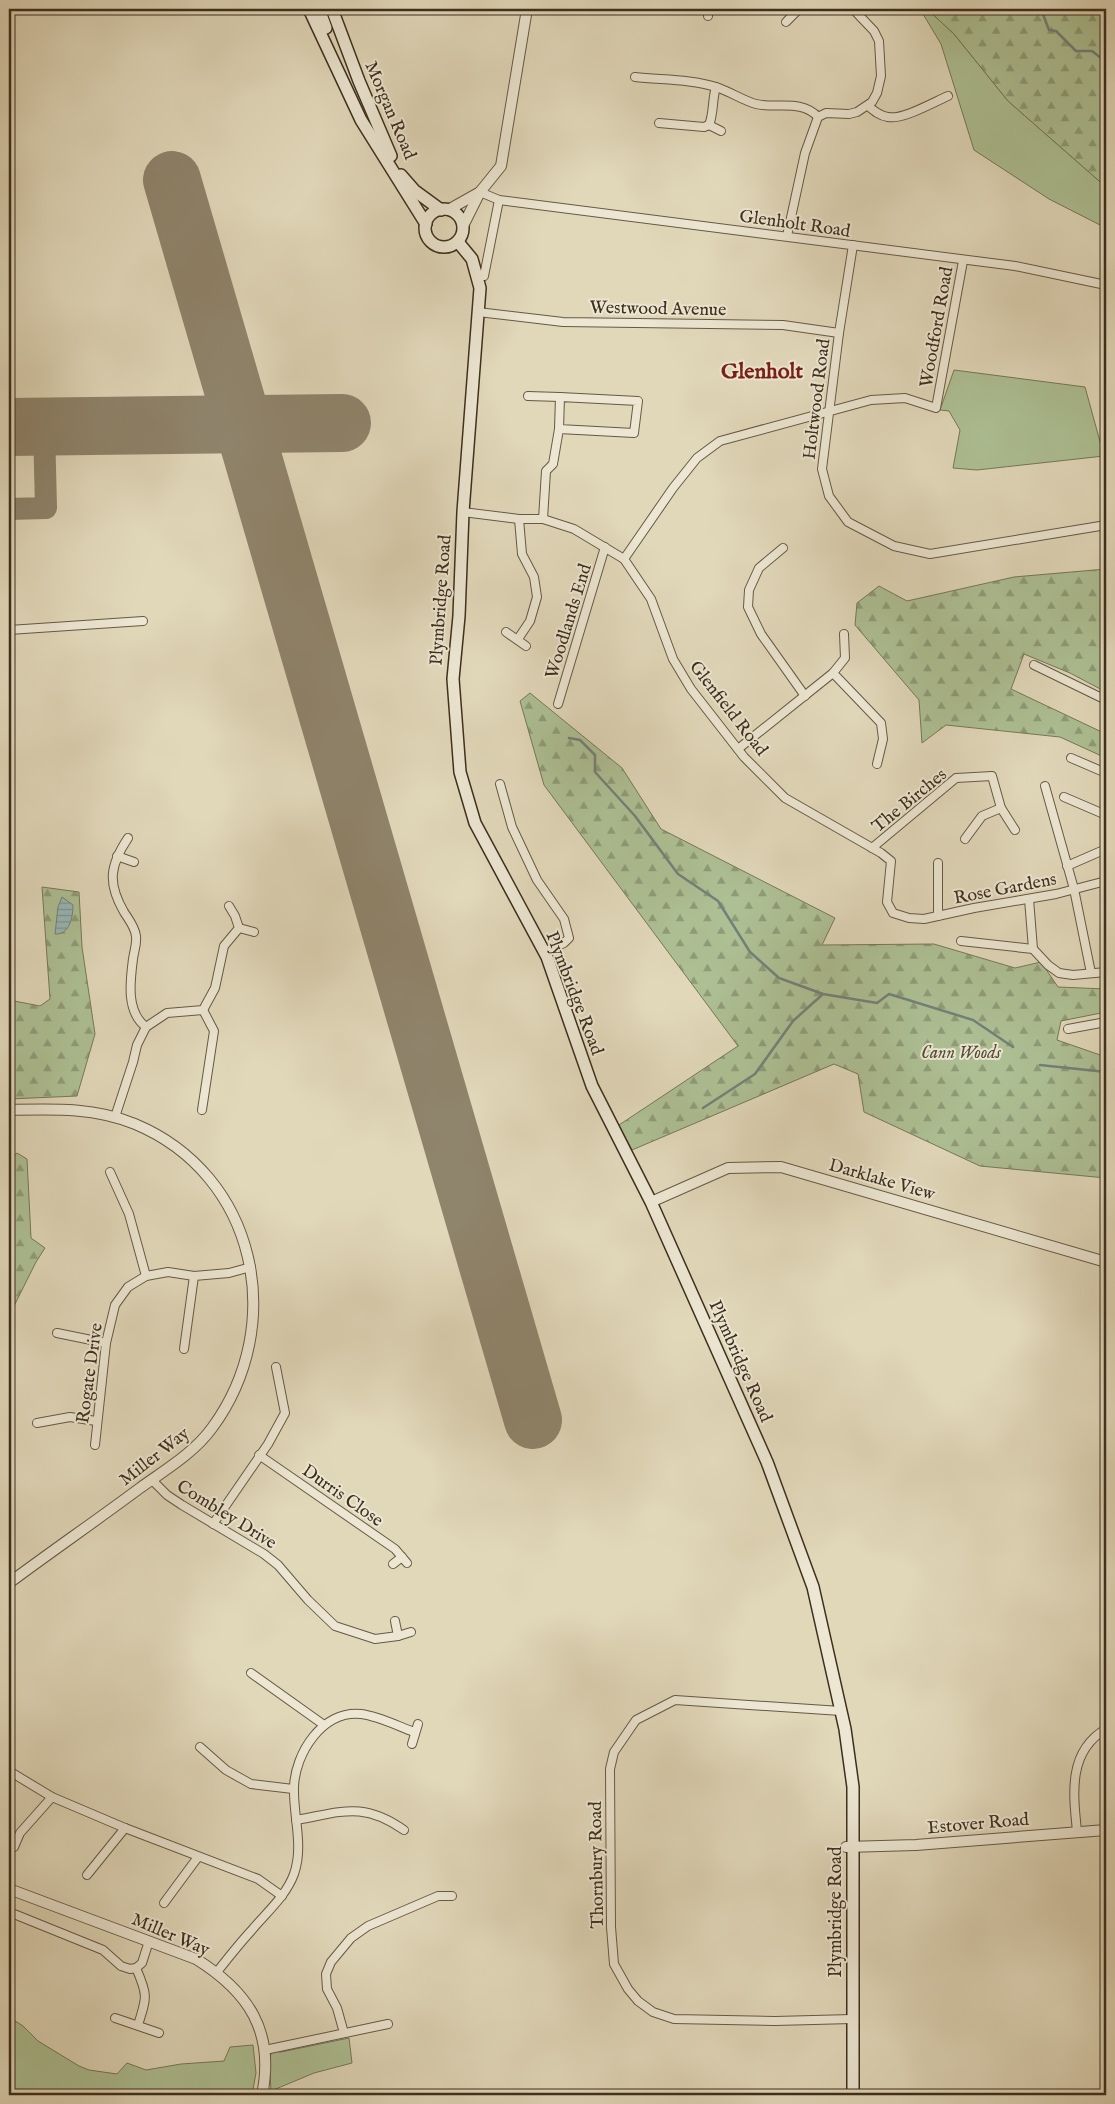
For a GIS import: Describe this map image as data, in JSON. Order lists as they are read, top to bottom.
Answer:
{
  "streets": {
    "main road": ["Morgan Road", "Plymbridge Road"],
    "street": [
      "Glenholt Road",
      "Westwood Avenue",
      "Woodford Road",
      "Holtwood Road",
      "Woodlands End",
      "Glenfield Road",
      "The Birches",
      "Rose Gardens",
      "Darklake View",
      "Rogate Drive",
      "Miller Way",
      "Durris Close",
      "Combley Drive",
      "Estover Road",
      "Thornbury Road"
    ]
  },
  "crossings": [
    ["Morgan Road", "Plymbridge Road"],
    ["Glenholt Road", "Woodford Road"],
    ["Glenholt Road", "Holtwood Road"],
    ["Westwood Avenue", "Holtwood Road"],
    ["Westwood Avenue", "Plymbridge Road"],
    ["Woodford Road", "Holtwood Road"],
    ["Plymbridge Road", "Glenfield Road"],
    ["Plymbridge Road", "Darklake View"],
    ["Plymbridge Road", "Estover Road"],
    ["Plymbridge Road", "Thornbury Road"],
    ["Woodlands End", "Glenfield Road"],
    ["Glenfield Road", "The Birches"],
    ["Glenfield Road", "Rose Gardens"],
    ["Rogate Drive", "Miller Way"],
    ["Miller Way", "Combley Drive"]
  ],
  "districts": ["Glenholt"],
  "parks": ["Cann Woods"]
}
